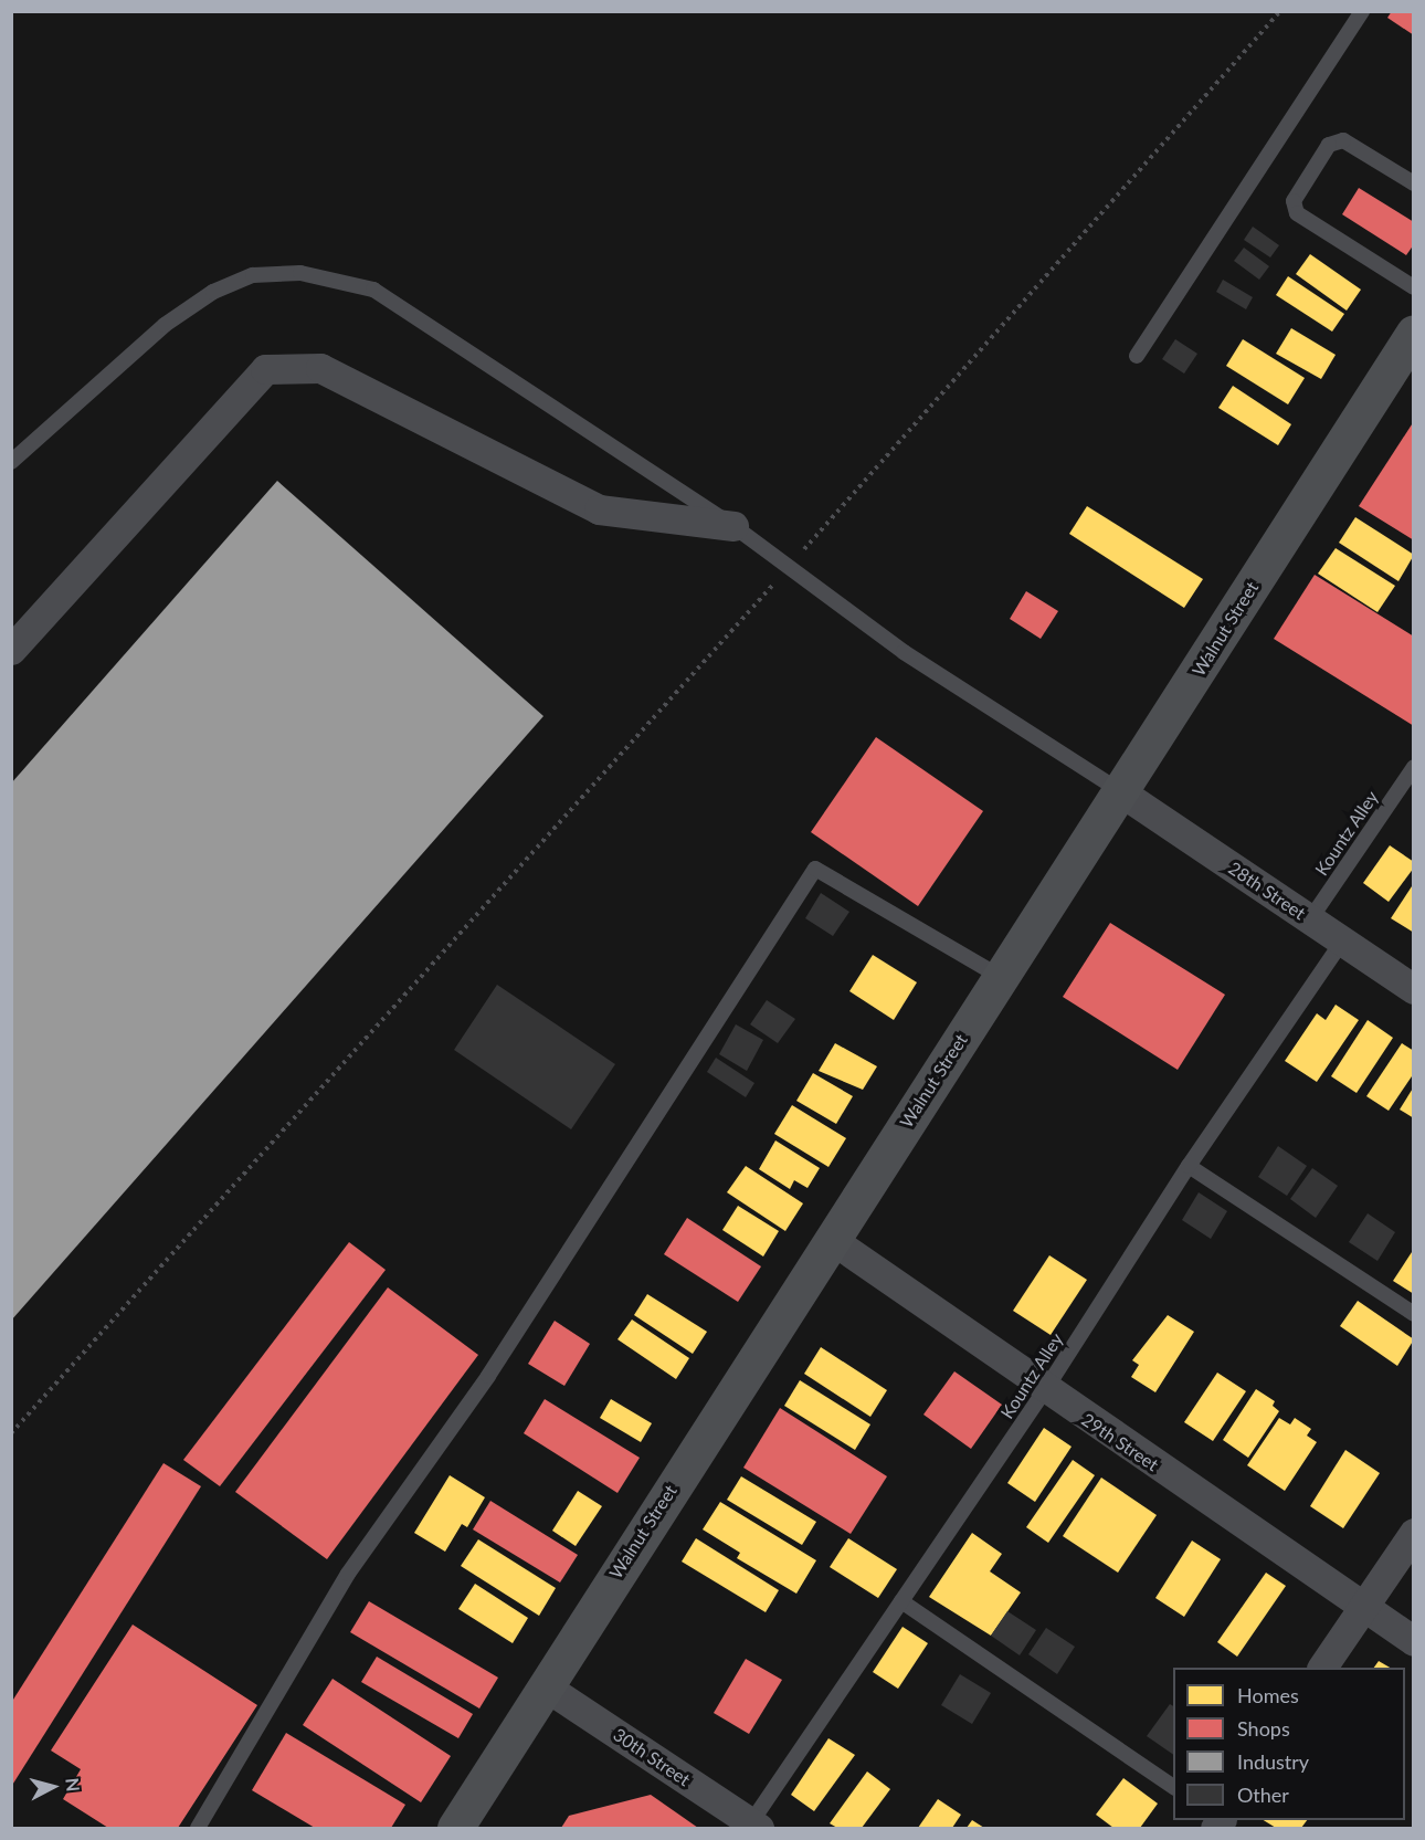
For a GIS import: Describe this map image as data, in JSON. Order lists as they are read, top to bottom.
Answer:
{
  "streets": {
    "main road": ["Walnut Street"],
    "street": ["28th Street", "29th Street", "30th Street"],
    "lane": ["Kountz Alley"]
  },
  "crossings": [
    ["Walnut Street", "28th Street"],
    ["Walnut Street", "29th Street"],
    ["Walnut Street", "30th Street"],
    ["Kountz Alley", "28th Street"],
    ["Kountz Alley", "29th Street"],
    ["Kountz Alley", "30th Street"]
  ],
  "legend": [
    "Homes",
    "Shops",
    "Industry",
    "Other"
  ],
  "north": "right"
}
